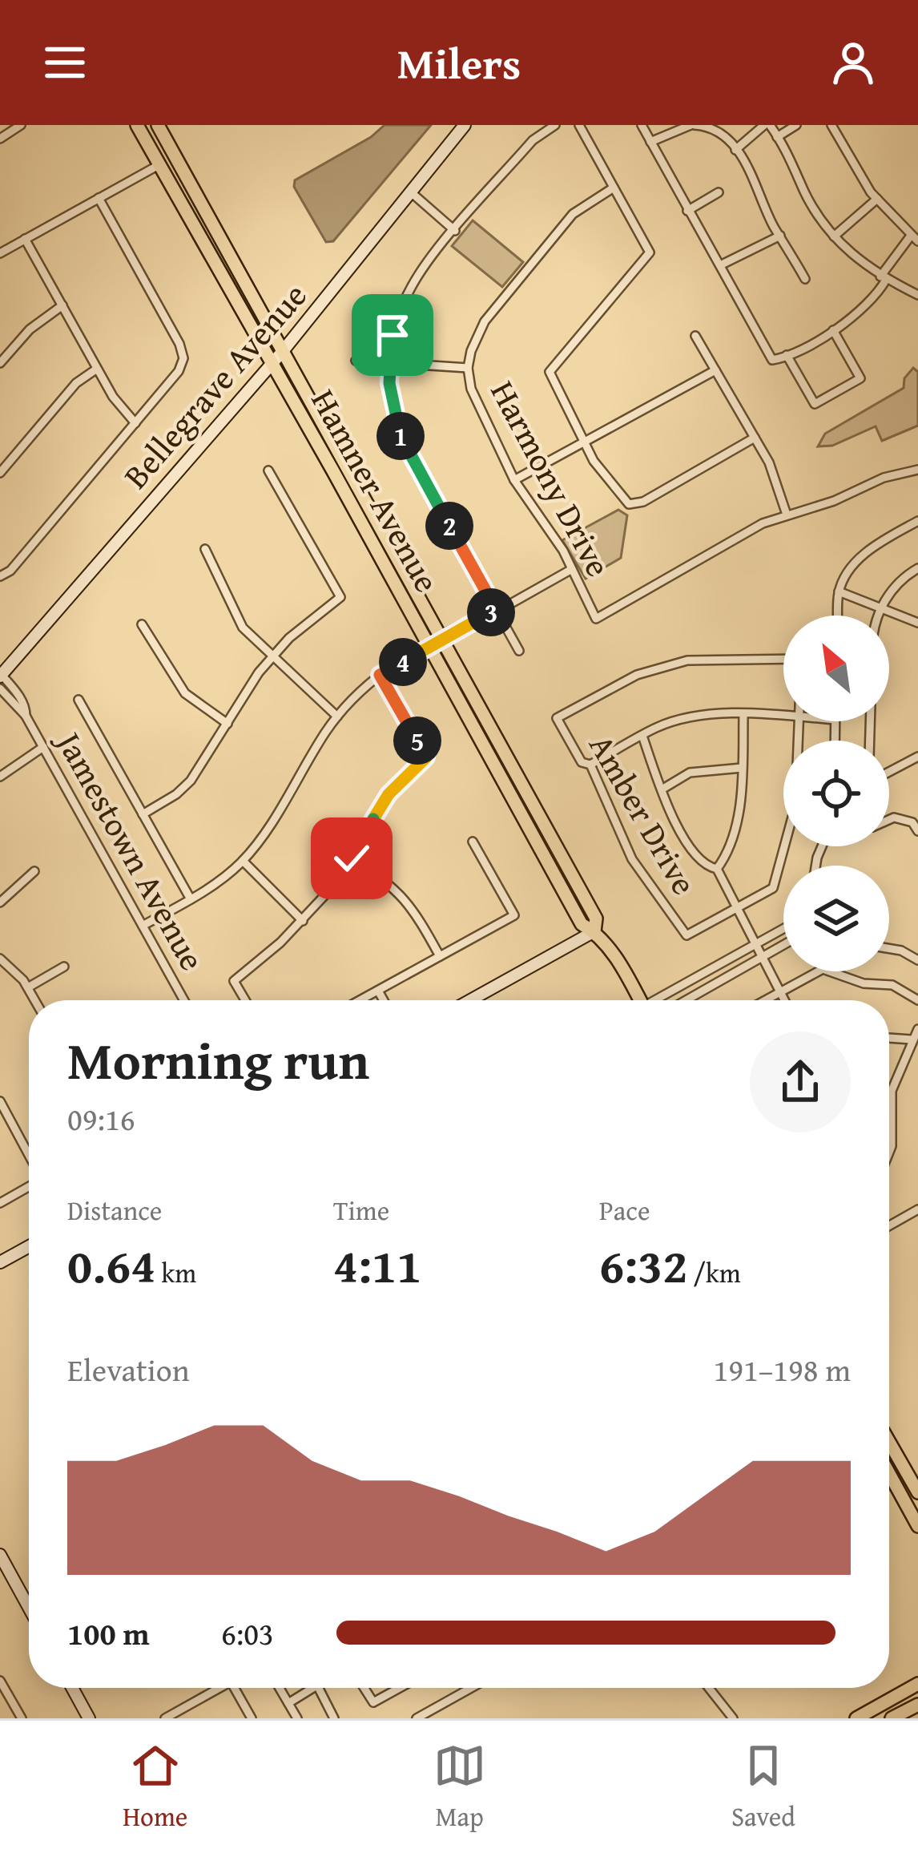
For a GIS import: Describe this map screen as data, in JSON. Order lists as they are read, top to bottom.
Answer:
{
  "streets": {
    "main road": ["Bellegrave Avenue", "Hamner Avenue"],
    "street": ["Harmony Drive", "Amber Drive", "Jamestown Avenue"]
  },
  "crossings": [
    ["Bellegrave Avenue", "Hamner Avenue"],
    ["Bellegrave Avenue", "Jamestown Avenue"]
  ],
  "north": "top left",
  "page": {
    "header": "Milers",
    "pins": [
      "1",
      "2",
      "3",
      "4",
      "5"
    ],
    "heading": ["Morning run", "09:16"],
    "stats": [
      ["Distance", "0.64 km"],
      ["Time", "4:11"],
      ["Pace", "6:32 /km"]
    ],
    "chart": ["Elevation", "191–198 m"],
    "list": [
      {
        "name": "100 m",
        "note": "6:03"
      }
    ],
    "tabs": ["Home", "Map", "Saved"]
  }
}
